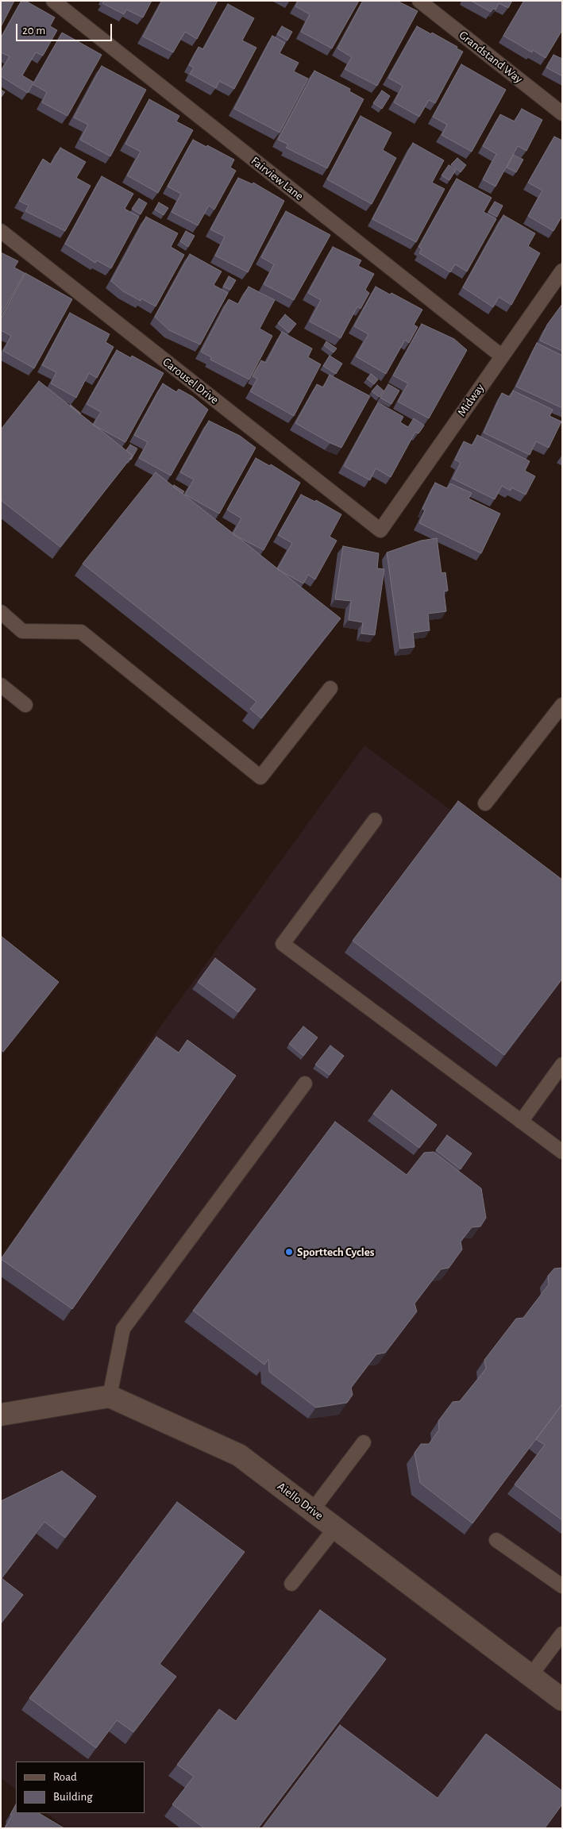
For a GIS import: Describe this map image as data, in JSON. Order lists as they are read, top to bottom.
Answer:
{
  "streets": {
    "street": ["Aiello Drive"],
    "lane": [
      "Grandstand Way",
      "Fairview Lane",
      "Carousel Drive",
      "Midway"
    ]
  },
  "crossings": [
    ["Fairview Lane", "Midway"],
    ["Carousel Drive", "Midway"]
  ],
  "places": ["Sporttech Cycles"],
  "legend": ["Road", "Building"],
  "scale_bar": "20 m"
}
